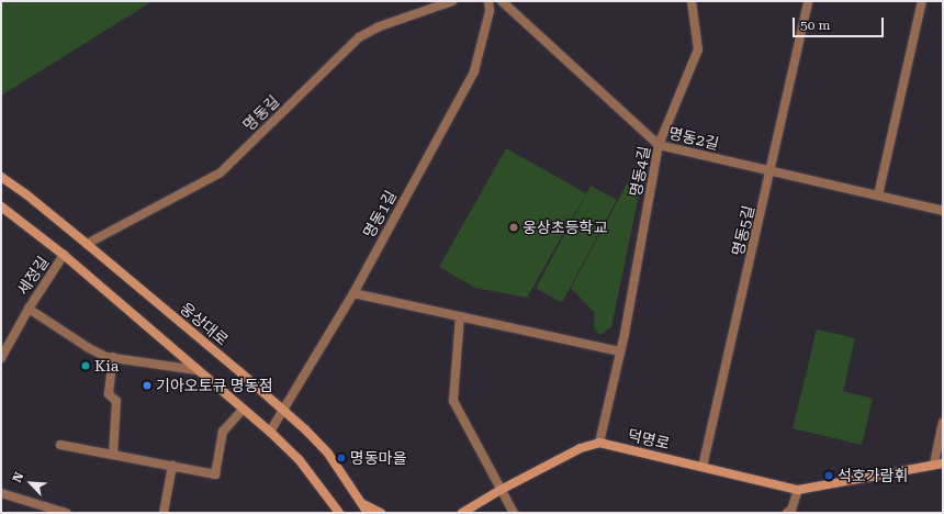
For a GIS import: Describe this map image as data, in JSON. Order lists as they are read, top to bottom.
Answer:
{
  "streets": {
    "main road": ["웅상대로", "덕명로"],
    "street": [
      "명동길",
      "명동2길",
      "명동4길",
      "명동1길",
      "명동5길",
      "세정길"
    ]
  },
  "crossings": [
    ["명동길", "웅상대로"],
    ["명동2길", "명동4길"],
    ["명동2길", "명동5길"],
    ["명동4길", "덕명로"],
    ["명동1길", "웅상대로"],
    ["명동5길", "덕명로"]
  ],
  "places": [
    "웅상초등학교",
    "Kia",
    "기아오토큐 명동점",
    "명동마을",
    "석호가람휘"
  ],
  "scale_bar": "50 m",
  "north": "top left"
}
